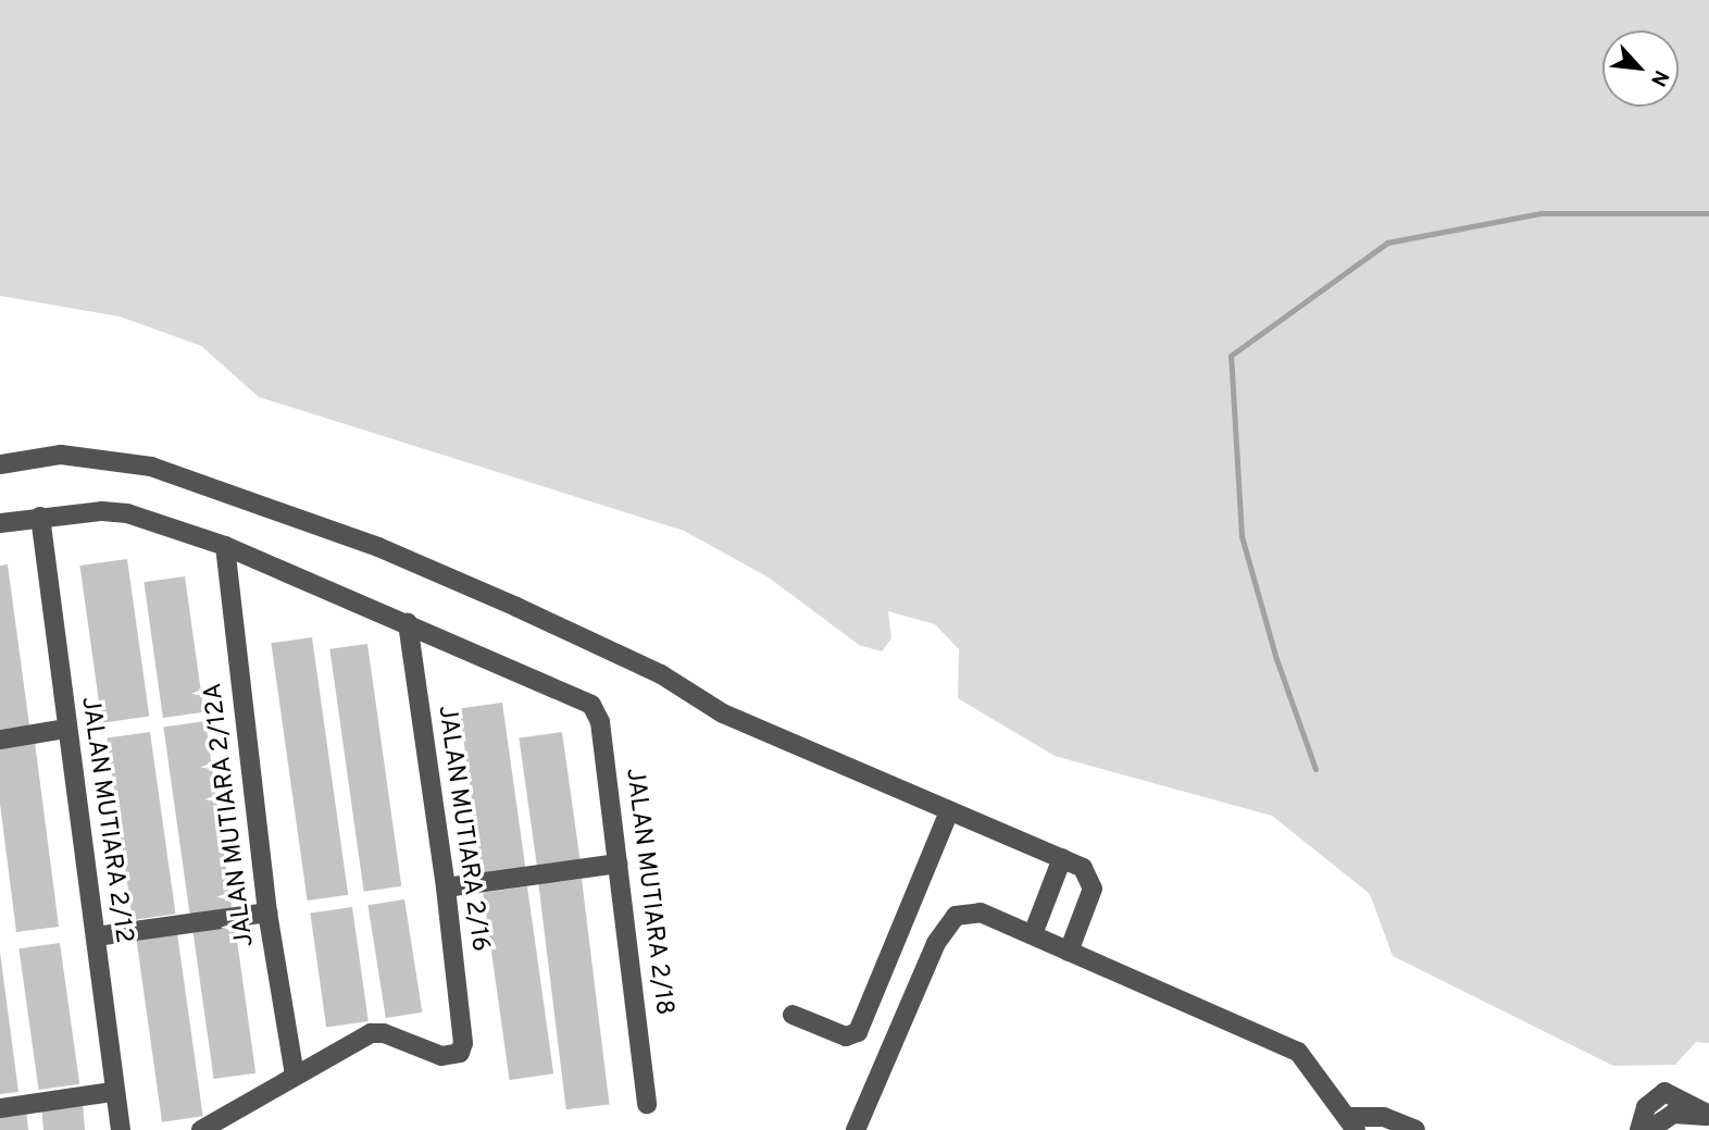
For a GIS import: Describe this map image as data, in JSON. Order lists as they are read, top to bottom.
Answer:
{
  "streets": {
    "street": [
      "JALAN MUTIARA 2/12A",
      "JALAN MUTIARA 2/12",
      "JALAN MUTIARA 2/16",
      "JALAN MUTIARA 2/18"
    ]
  },
  "crossings": [
    ["JALAN MUTIARA 2/12A", "JALAN MUTIARA 2/16"],
    ["JALAN MUTIARA 2/16", "JALAN MUTIARA 2/18"]
  ],
  "north": "bottom right"
}
